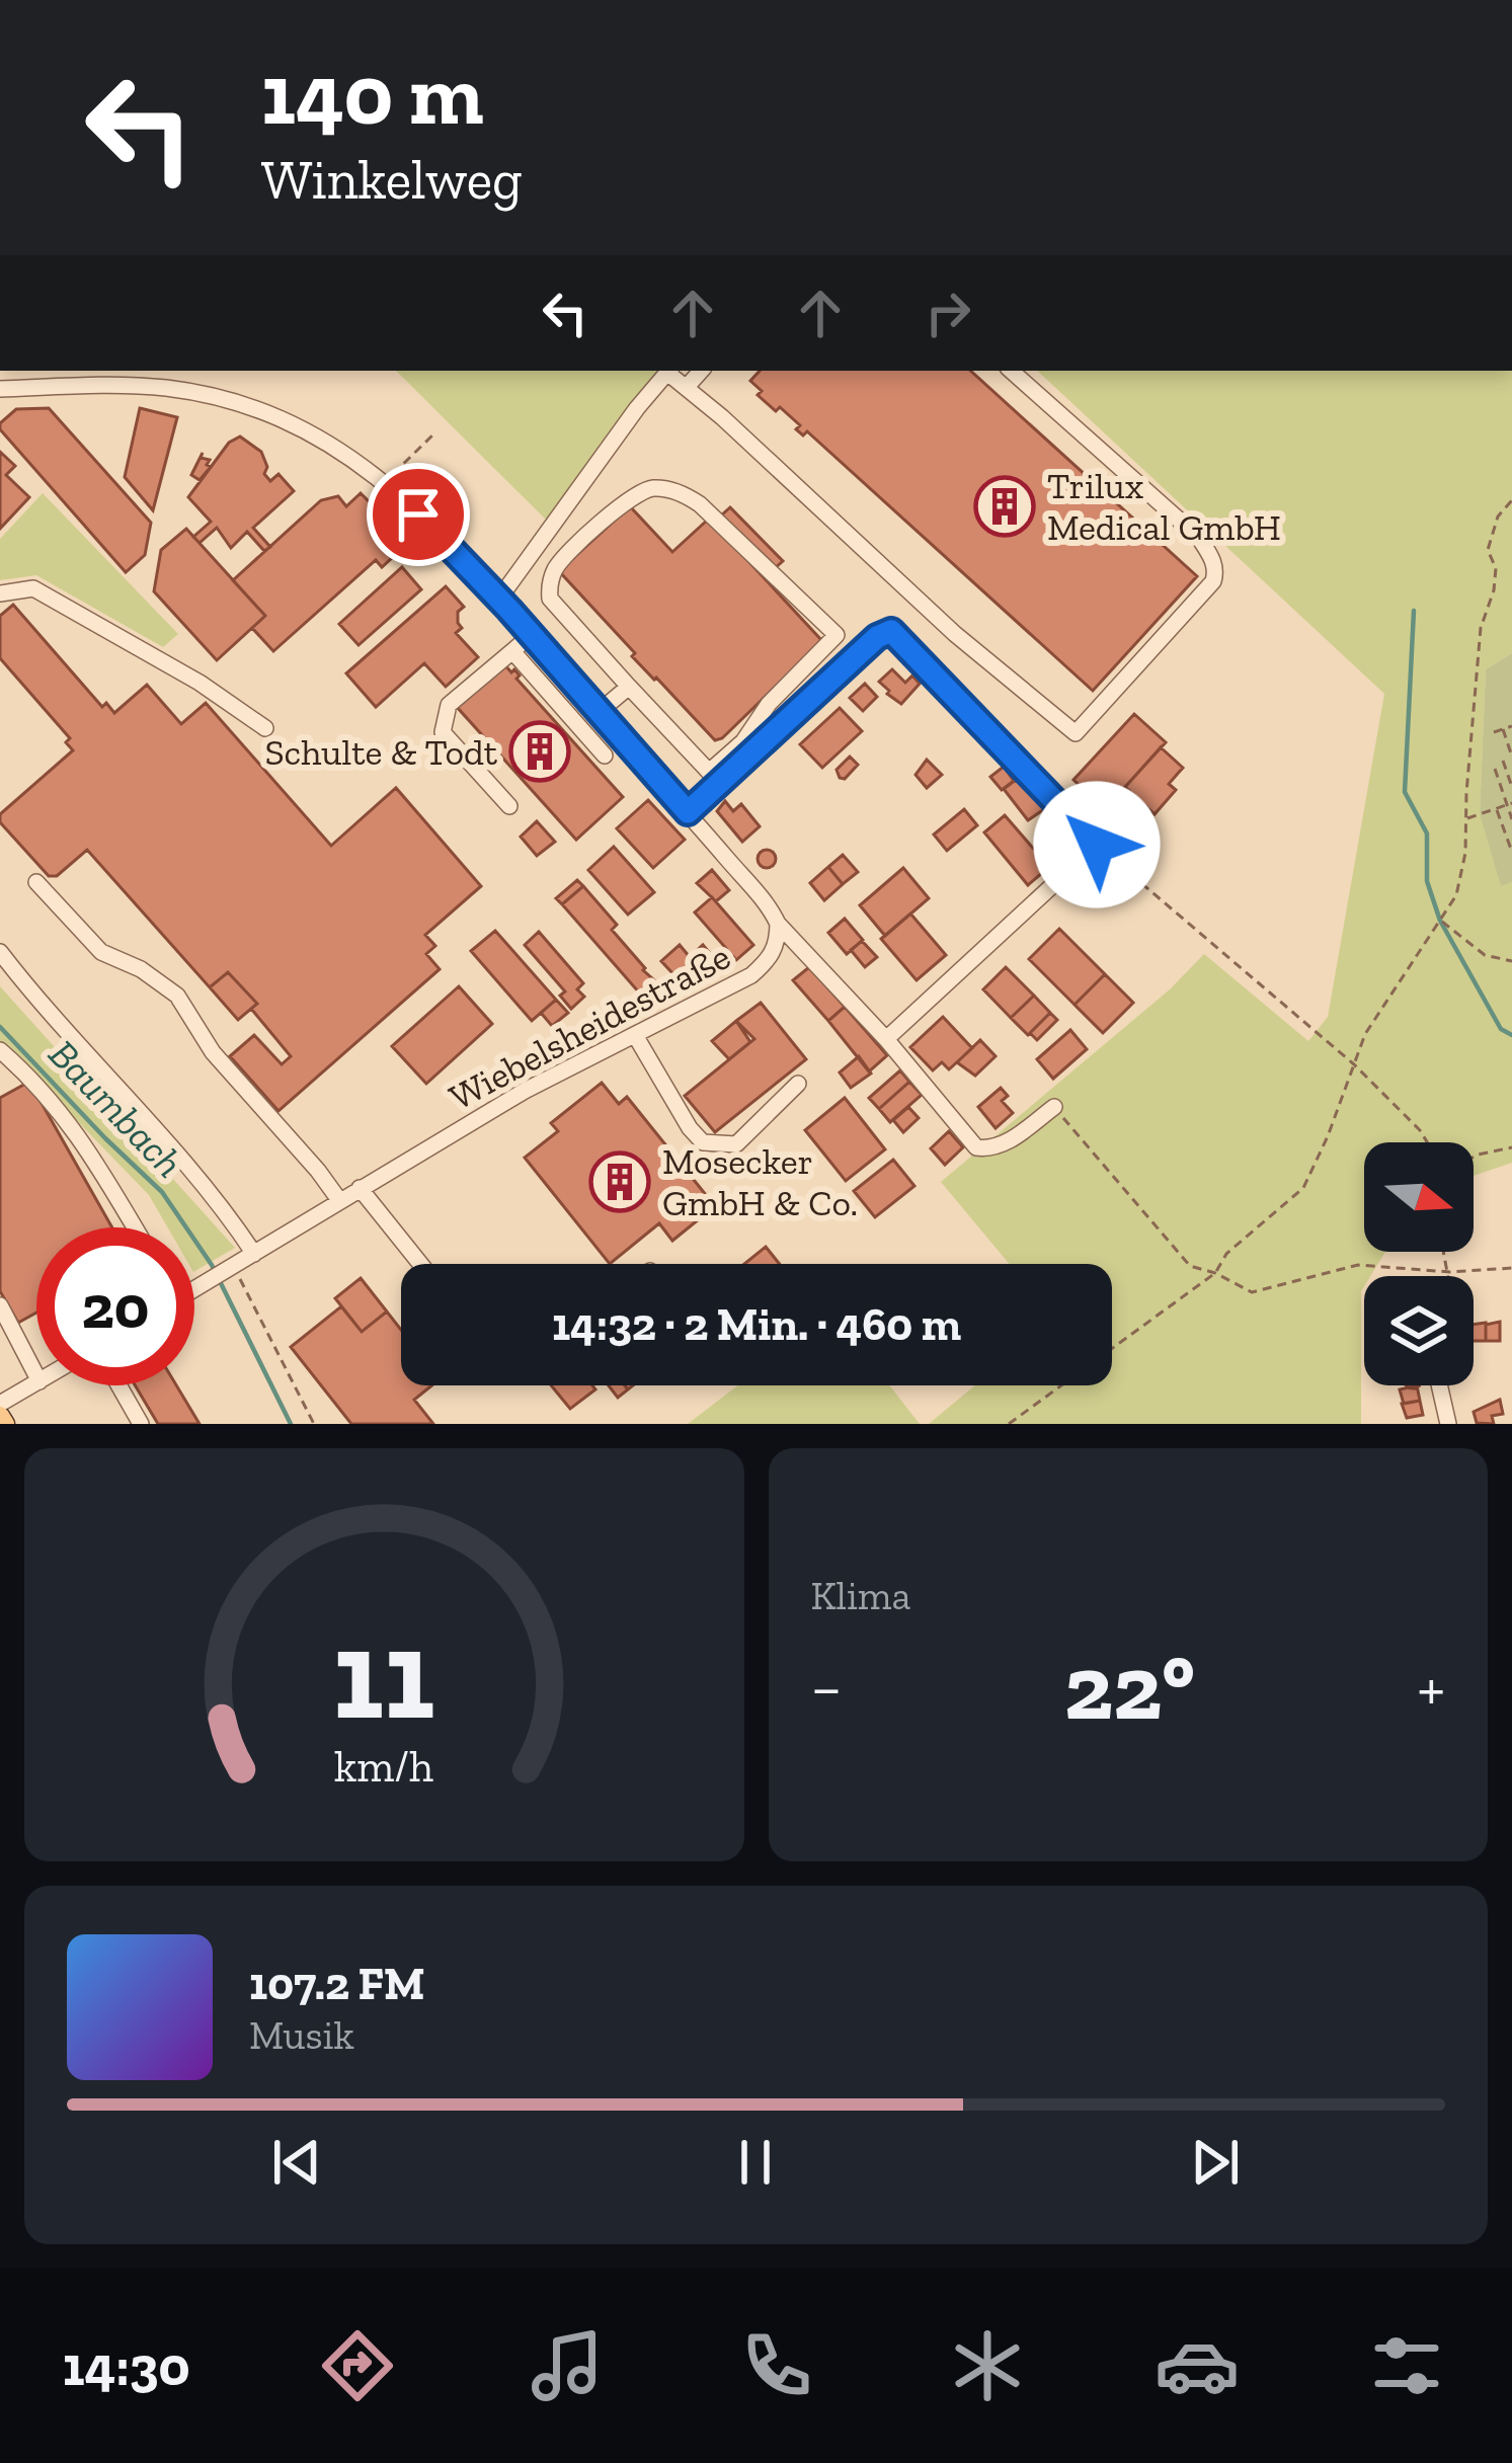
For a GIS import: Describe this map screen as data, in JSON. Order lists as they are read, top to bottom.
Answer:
{
  "streets": {
    "street": ["Wiebelsheidestraße"]
  },
  "water": ["Baumbach"],
  "places": {
    "building": ["Trilux Medical GmbH", "Schulte & Todt", "Mosecker GmbH & Co."]
  },
  "north": "right",
  "page": {
    "turn": ["140 m", "Winkelweg"],
    "limit": "20",
    "trip": "14:32 · 2 Min. · 460 m",
    "tile": "Klima",
    "heat": ["−", "22°", "+"],
    "song": ["107.2 FM", "Musik"],
    "tabs": "14:30",
    "gauge": ["11", "km/h"]
  }
}
